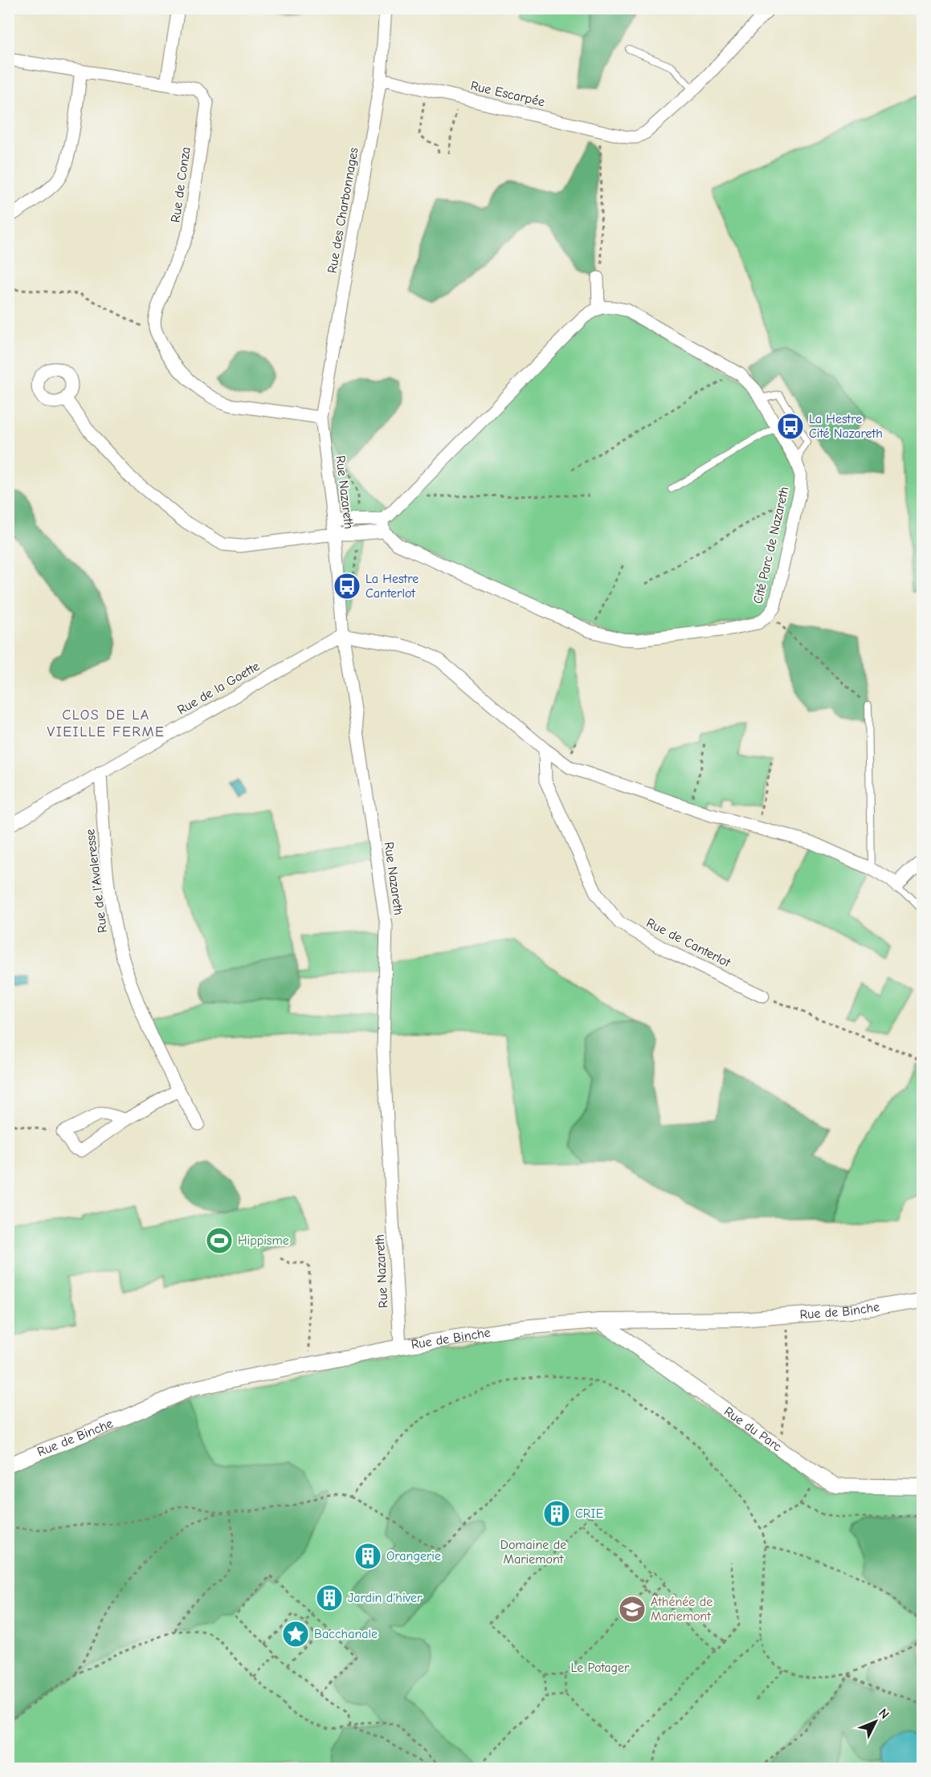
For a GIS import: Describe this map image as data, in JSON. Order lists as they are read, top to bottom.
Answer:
{
  "streets": {
    "street": [
      "Rue Escarpée",
      "Rue de Conza",
      "Rue des Charbonnages",
      "Rue Nazareth",
      "Cité Parc de Nazareth",
      "Rue de la Goette",
      "Rue de l'Avaleresse",
      "Rue de Canterlot",
      "Rue de Binche",
      "Rue du Parc"
    ]
  },
  "crossings": [
    ["Rue Escarpée", "Rue des Charbonnages"],
    ["Rue des Charbonnages", "Rue Nazareth"],
    ["Rue Nazareth", "Rue de la Goette"],
    ["Rue Nazareth", "Rue de Binche"],
    ["Rue de la Goette", "Rue de l'Avaleresse"],
    ["Rue de Binche", "Rue du Parc"]
  ],
  "districts": ["CLOS DE LA VIEILLE FERME"],
  "parks": ["Domaine de Mariemont", "Le Potager"],
  "places": {
    "bus stop": ["La Hestre Cité Nazareth", "La Hestre Canterlot"],
    "sports": ["Hippisme"],
    "building": ["CRIE", "Orangerie", "Jardin d'hiver"],
    "school or university": ["Athénée de Mariemont"],
    "place": ["Bacchanale"]
  },
  "north": "top right"
}
